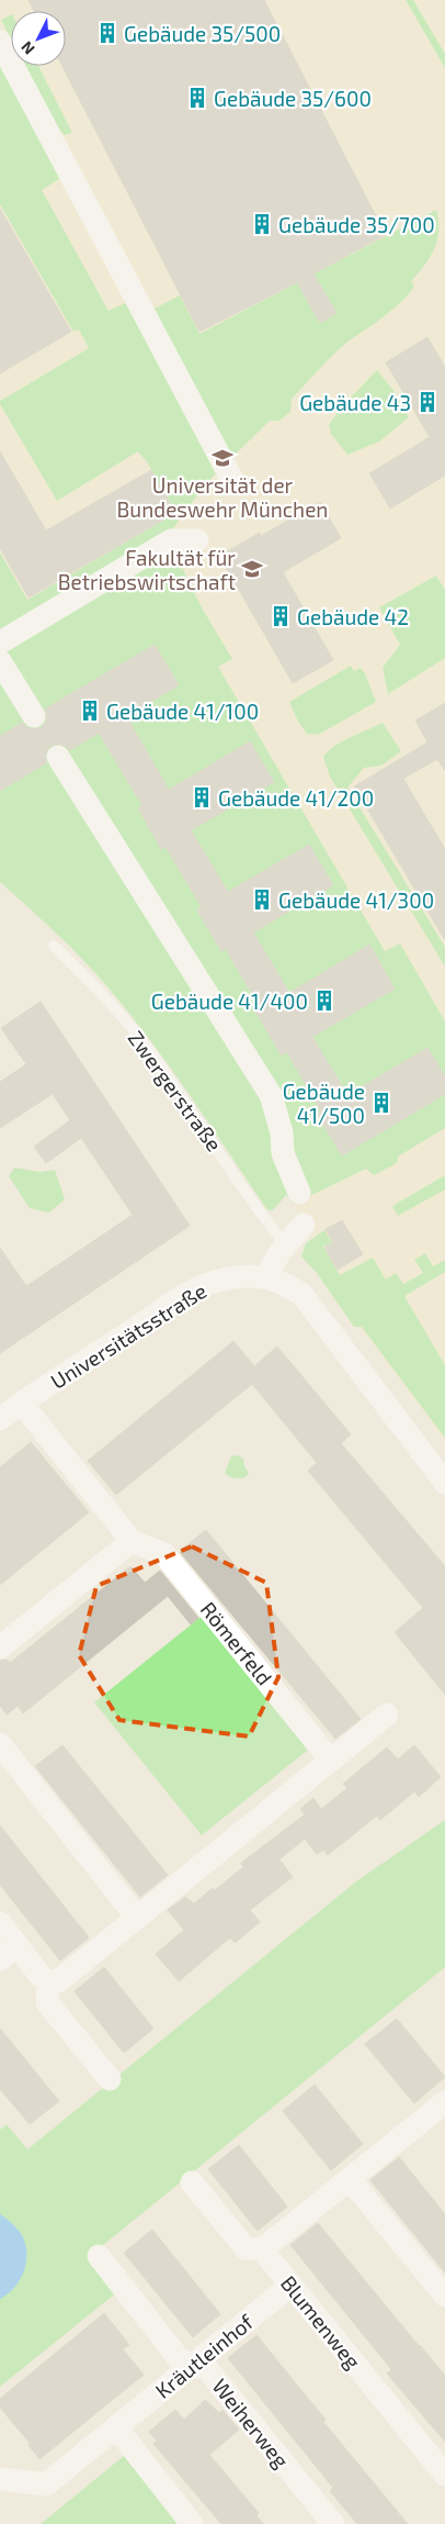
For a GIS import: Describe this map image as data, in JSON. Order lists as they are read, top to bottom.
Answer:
{
  "streets": {
    "street": [
      "Universitätsstraße",
      "Römerfeld",
      "Blumenweg",
      "Kräutleinhof",
      "Weiherweg"
    ],
    "lane": ["Zwergerstraße"]
  },
  "crossings": [
    ["Blumenweg", "Kräutleinhof"],
    ["Kräutleinhof", "Weiherweg"]
  ],
  "places": {
    "building": [
      "Gebäude 35/500",
      "Gebäude 35/600",
      "Gebäude 35/700",
      "Gebäude 43",
      "Gebäude 42",
      "Gebäude 41/100",
      "Gebäude 41/200",
      "Gebäude 41/300",
      "Gebäude 41/400",
      "Gebäude 41/500"
    ],
    "school or university": ["Universität der Bundeswehr München", "Fakultät für Betriebswirtschaft"]
  },
  "north": "bottom left"
}
